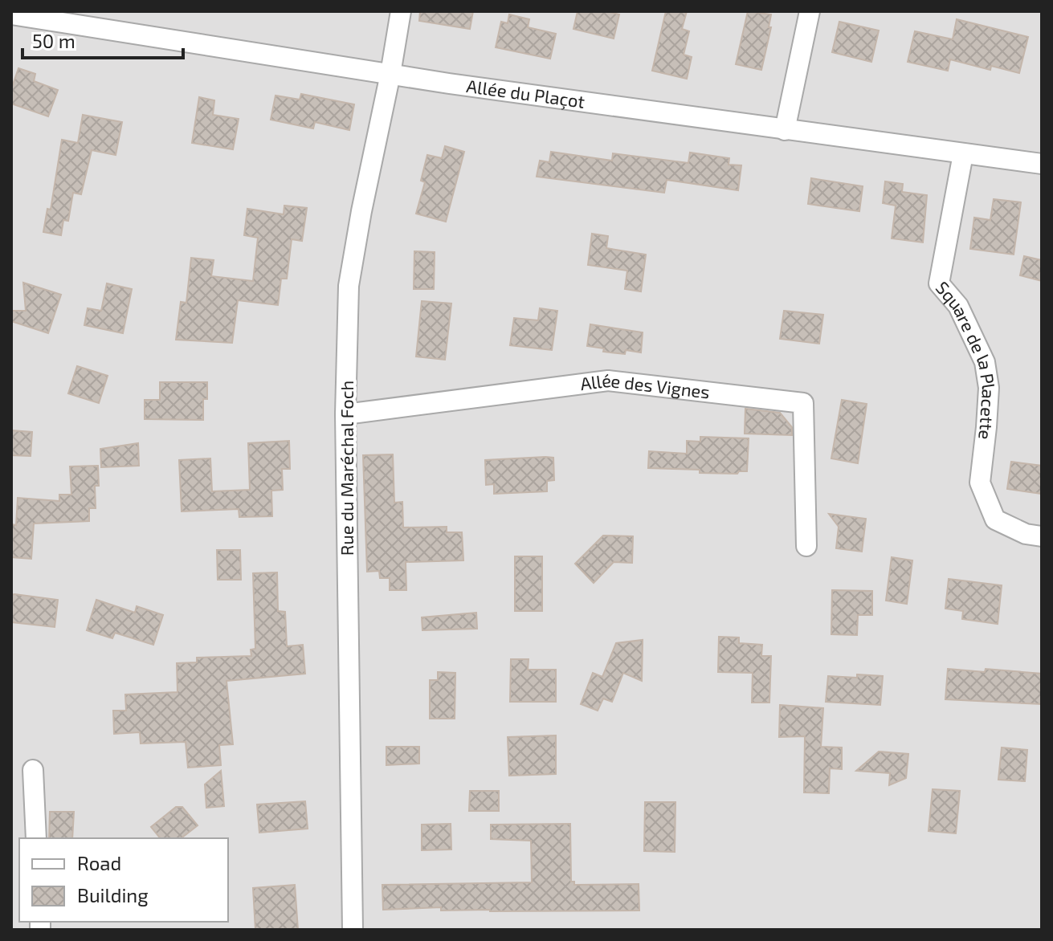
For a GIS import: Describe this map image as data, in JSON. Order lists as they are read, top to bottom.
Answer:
{
  "streets": {
    "street": [
      "Allée du Plaçot",
      "Square de la Placette",
      "Allée des Vignes",
      "Rue du Maréchal Foch"
    ]
  },
  "crossings": [
    ["Allée du Plaçot", "Square de la Placette"],
    ["Allée du Plaçot", "Rue du Maréchal Foch"],
    ["Allée des Vignes", "Rue du Maréchal Foch"]
  ],
  "legend": ["Road", "Building"],
  "scale_bar": "50 m"
}
